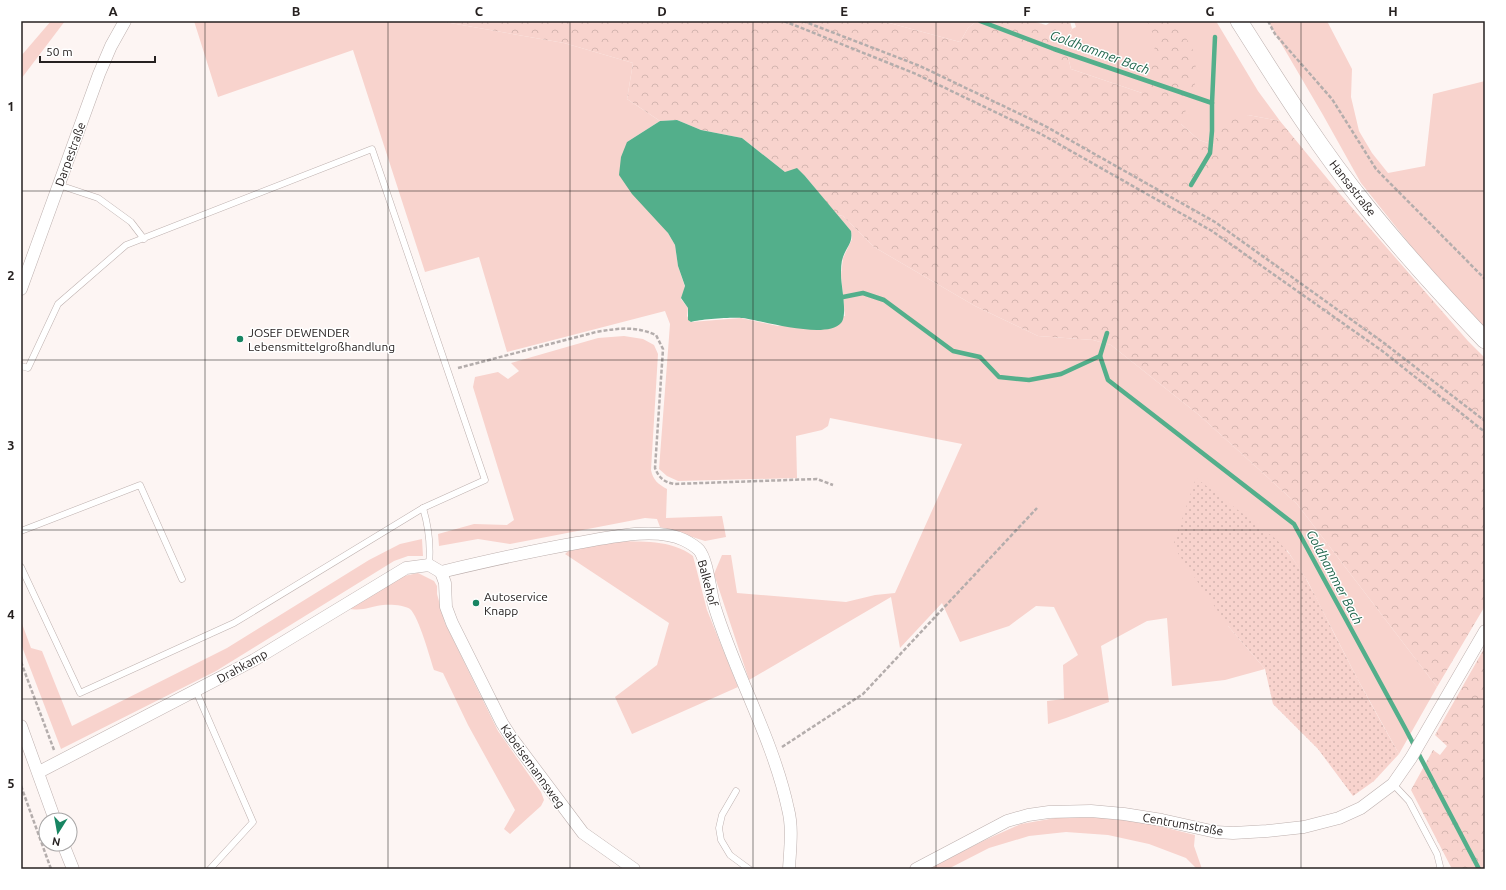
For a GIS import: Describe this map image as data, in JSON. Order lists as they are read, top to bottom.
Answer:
{
  "streets": {
    "street": [
      "Darpestraße",
      "Hansastraße",
      "Balkehof",
      "Drahkamp",
      "Kabeisemannsweg",
      "Centrumstraße"
    ]
  },
  "crossings": [
    ["Balkehof", "Kabeisemannsweg"]
  ],
  "water": ["Goldhammer Bach"],
  "places": ["JOSEF DEWENDER Lebensmittelgroßhandlung", "Autoservice Knapp"],
  "scale_bar": "50 m",
  "north": "bottom",
  "grid": {
    "columns": [
      "A",
      "B",
      "C",
      "D",
      "E",
      "F",
      "G",
      "H"
    ],
    "rows": [
      "1",
      "2",
      "3",
      "4",
      "5"
    ]
  }
}
